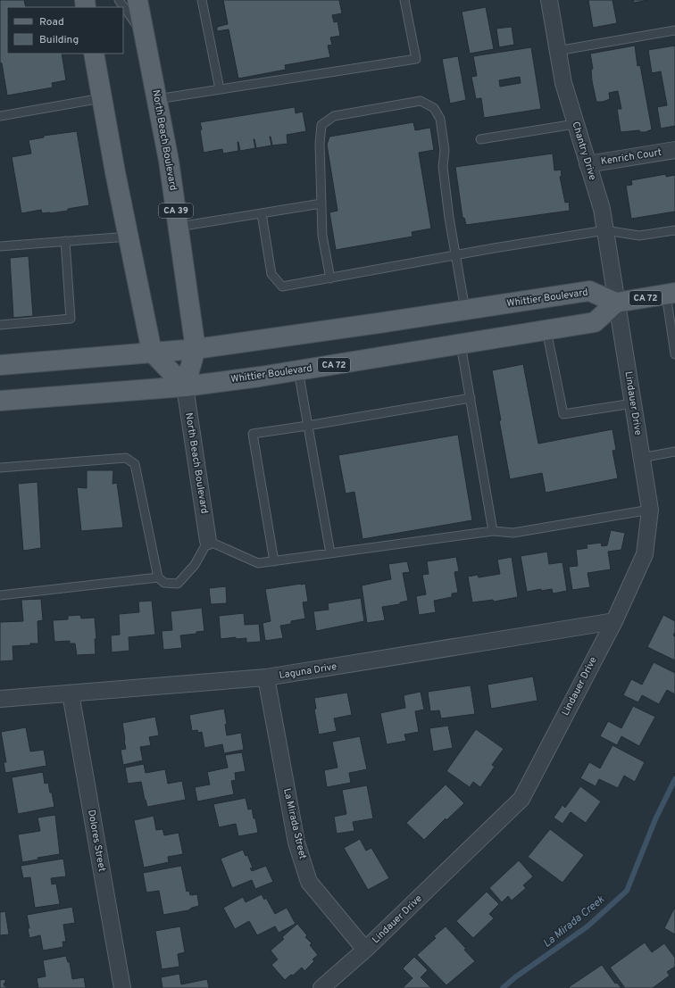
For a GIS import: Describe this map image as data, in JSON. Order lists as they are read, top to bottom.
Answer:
{
  "streets": {
    "main road": [
      "North Beach Boulevard",
      "CA 39",
      "Whittier Boulevard",
      "CA 72"
    ],
    "street": [
      "Chantry Drive",
      "Kenrich Court",
      "Lindauer Drive",
      "Laguna Drive",
      "La Mirada Street",
      "Dolores Street"
    ]
  },
  "crossings": [
    ["North Beach Boulevard", "Whittier Boulevard"],
    ["Chantry Drive", "Kenrich Court"],
    ["Chantry Drive", "Whittier Boulevard"],
    ["Chantry Drive", "CA 72"],
    ["Chantry Drive", "Lindauer Drive"],
    ["Whittier Boulevard", "CA 72"],
    ["Whittier Boulevard", "Lindauer Drive"],
    ["CA 72", "Lindauer Drive"],
    ["Lindauer Drive", "Laguna Drive"],
    ["Lindauer Drive", "La Mirada Street"],
    ["Laguna Drive", "La Mirada Street"],
    ["Laguna Drive", "Dolores Street"]
  ],
  "water": ["La Mirada Creek"],
  "legend": ["Road", "Building"]
}
